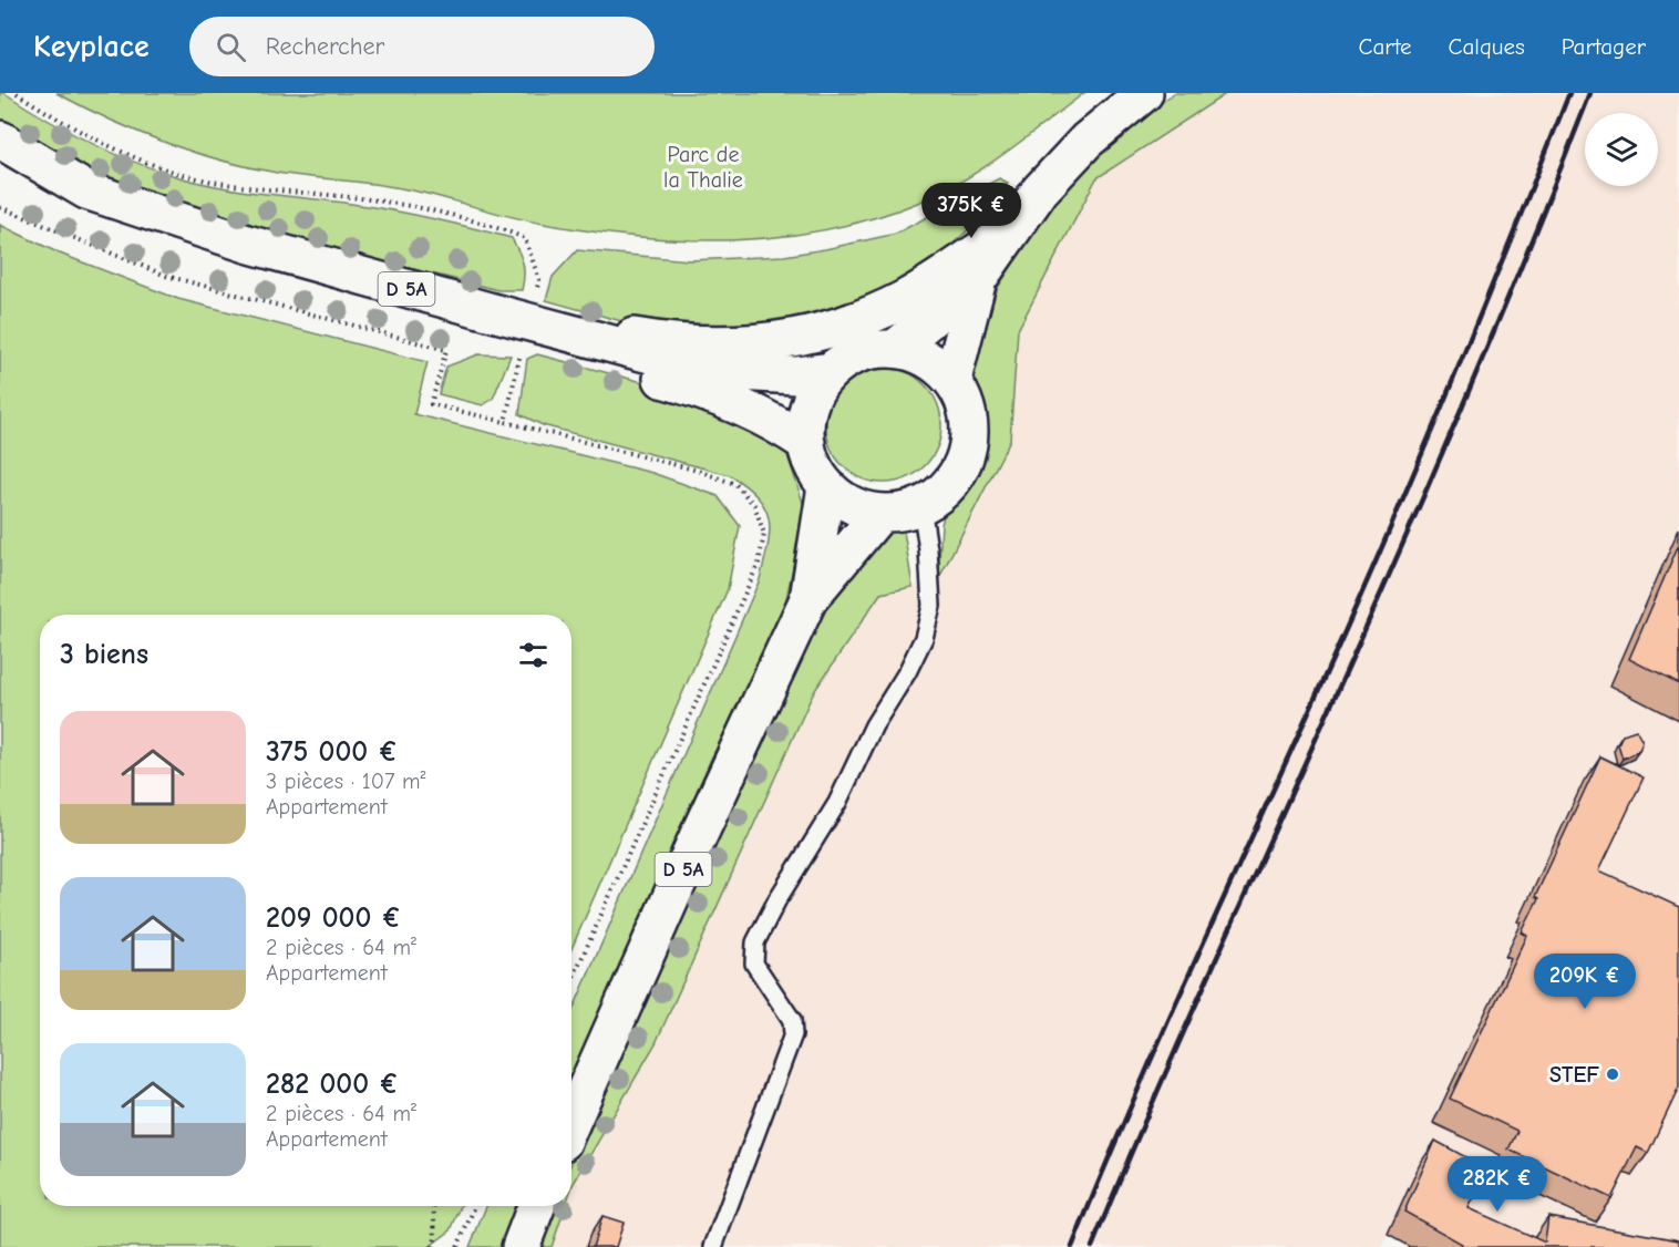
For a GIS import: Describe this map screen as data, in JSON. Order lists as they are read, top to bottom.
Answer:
{
  "streets": {
    "main road": ["D 5A"]
  },
  "parks": ["Parc de la Thalie"],
  "places": ["STEF"],
  "page": {
    "header": "Keyplace",
    "search": "Rechercher",
    "nav": ["Carte", "Calques", "Partager"],
    "price": ["375K €", "209K €", "282K €"],
    "heading": "3 biens",
    "list": [
      {
        "name": "375 000 €",
        "note": "3 pièces · 107 m² · Appartement"
      },
      {
        "name": "209 000 €",
        "note": "2 pièces · 64 m² · Appartement"
      },
      {
        "name": "282 000 €",
        "note": "2 pièces · 64 m² · Appartement"
      }
    ]
  }
}
